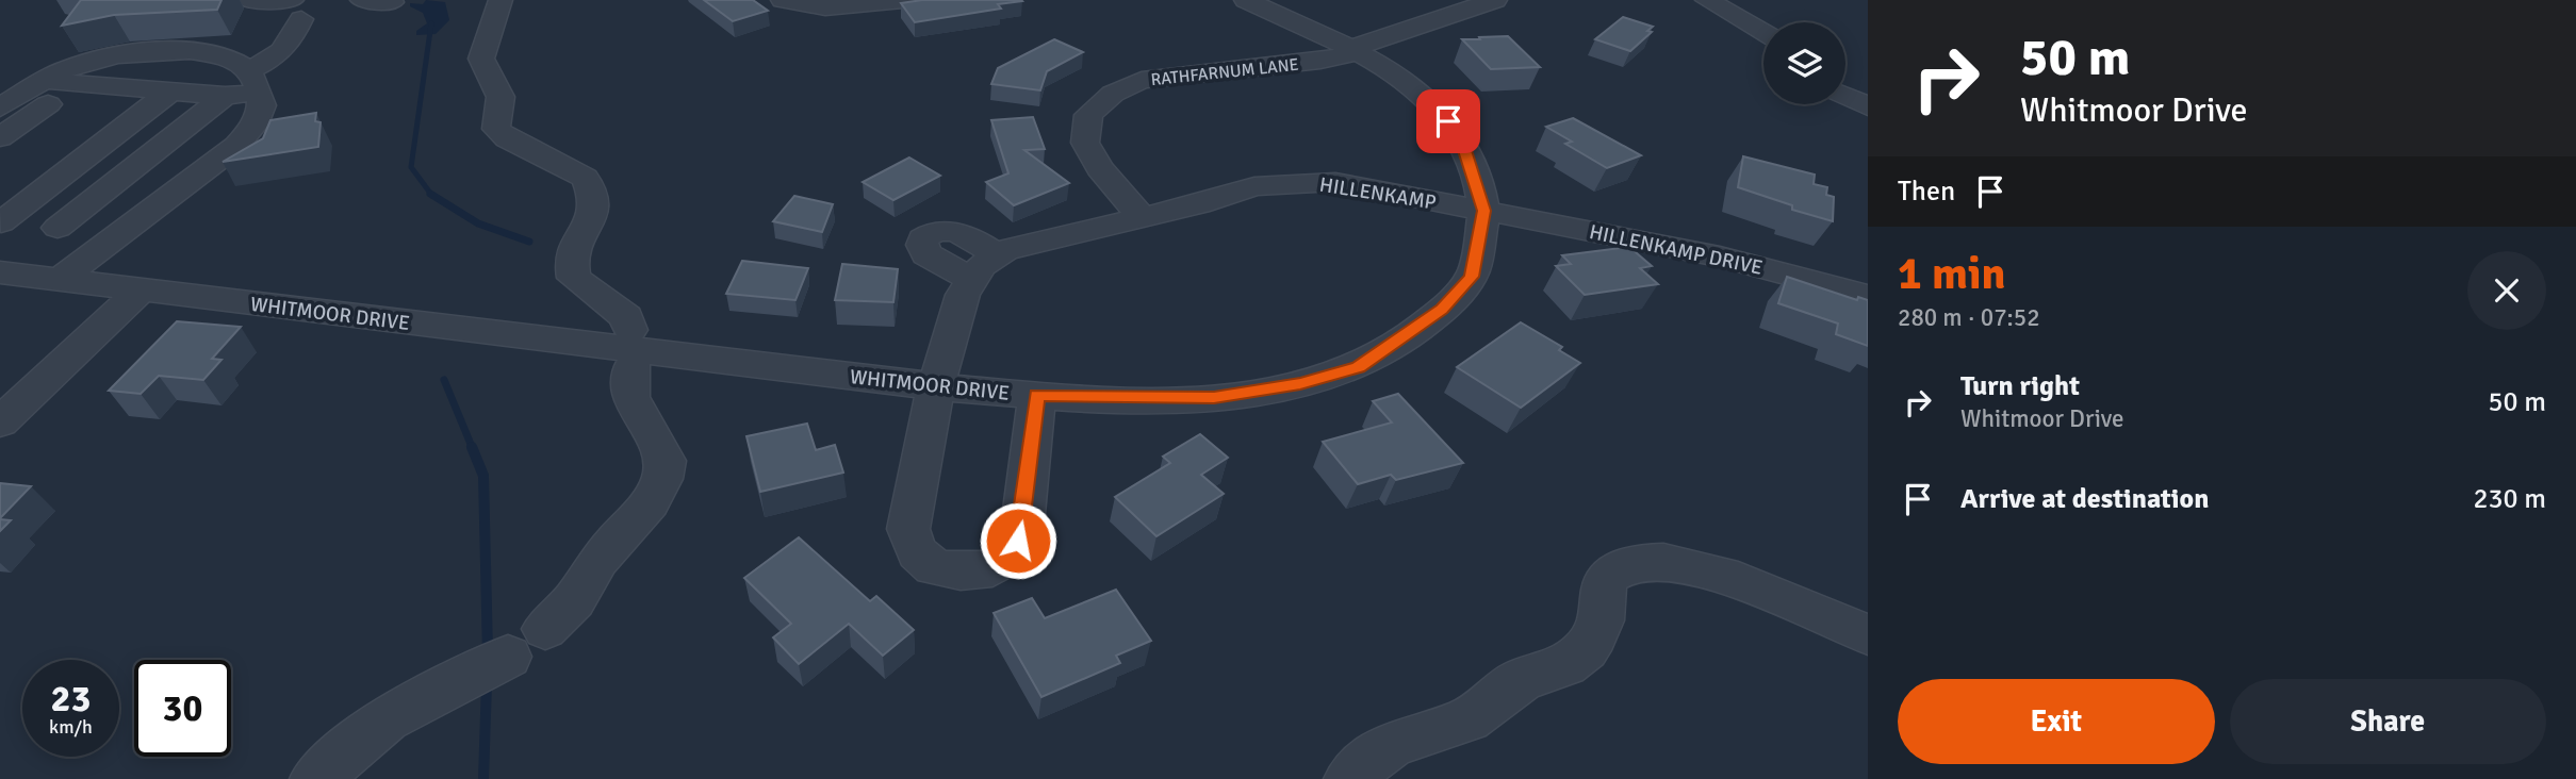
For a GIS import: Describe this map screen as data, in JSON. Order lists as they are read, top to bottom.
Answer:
{
  "streets": {
    "street": [
      "RATHFARNUM LANE",
      "HILLENKAMP",
      "HILLENKAMP DRIVE",
      "WHITMOOR DRIVE"
    ]
  },
  "crossings": [
    ["RATHFARNUM LANE", "HILLENKAMP"],
    ["RATHFARNUM LANE", "WHITMOOR DRIVE"],
    ["HILLENKAMP", "HILLENKAMP DRIVE"],
    ["HILLENKAMP", "WHITMOOR DRIVE"],
    ["HILLENKAMP DRIVE", "WHITMOOR DRIVE"]
  ],
  "page": {
    "turn": ["50 m", "Whitmoor Drive"],
    "then": "Then",
    "heading": ["1 min", "280 m · 07:52"],
    "list": [
      {
        "name": "Turn right",
        "note": "Whitmoor Drive",
        "value": "50 m"
      },
      {
        "name": "Arrive at destination",
        "value": "230 m"
      }
    ],
    "speed": "23 km/h",
    "limit": "30",
    "buttons": ["Exit", "Share"]
  }
}
